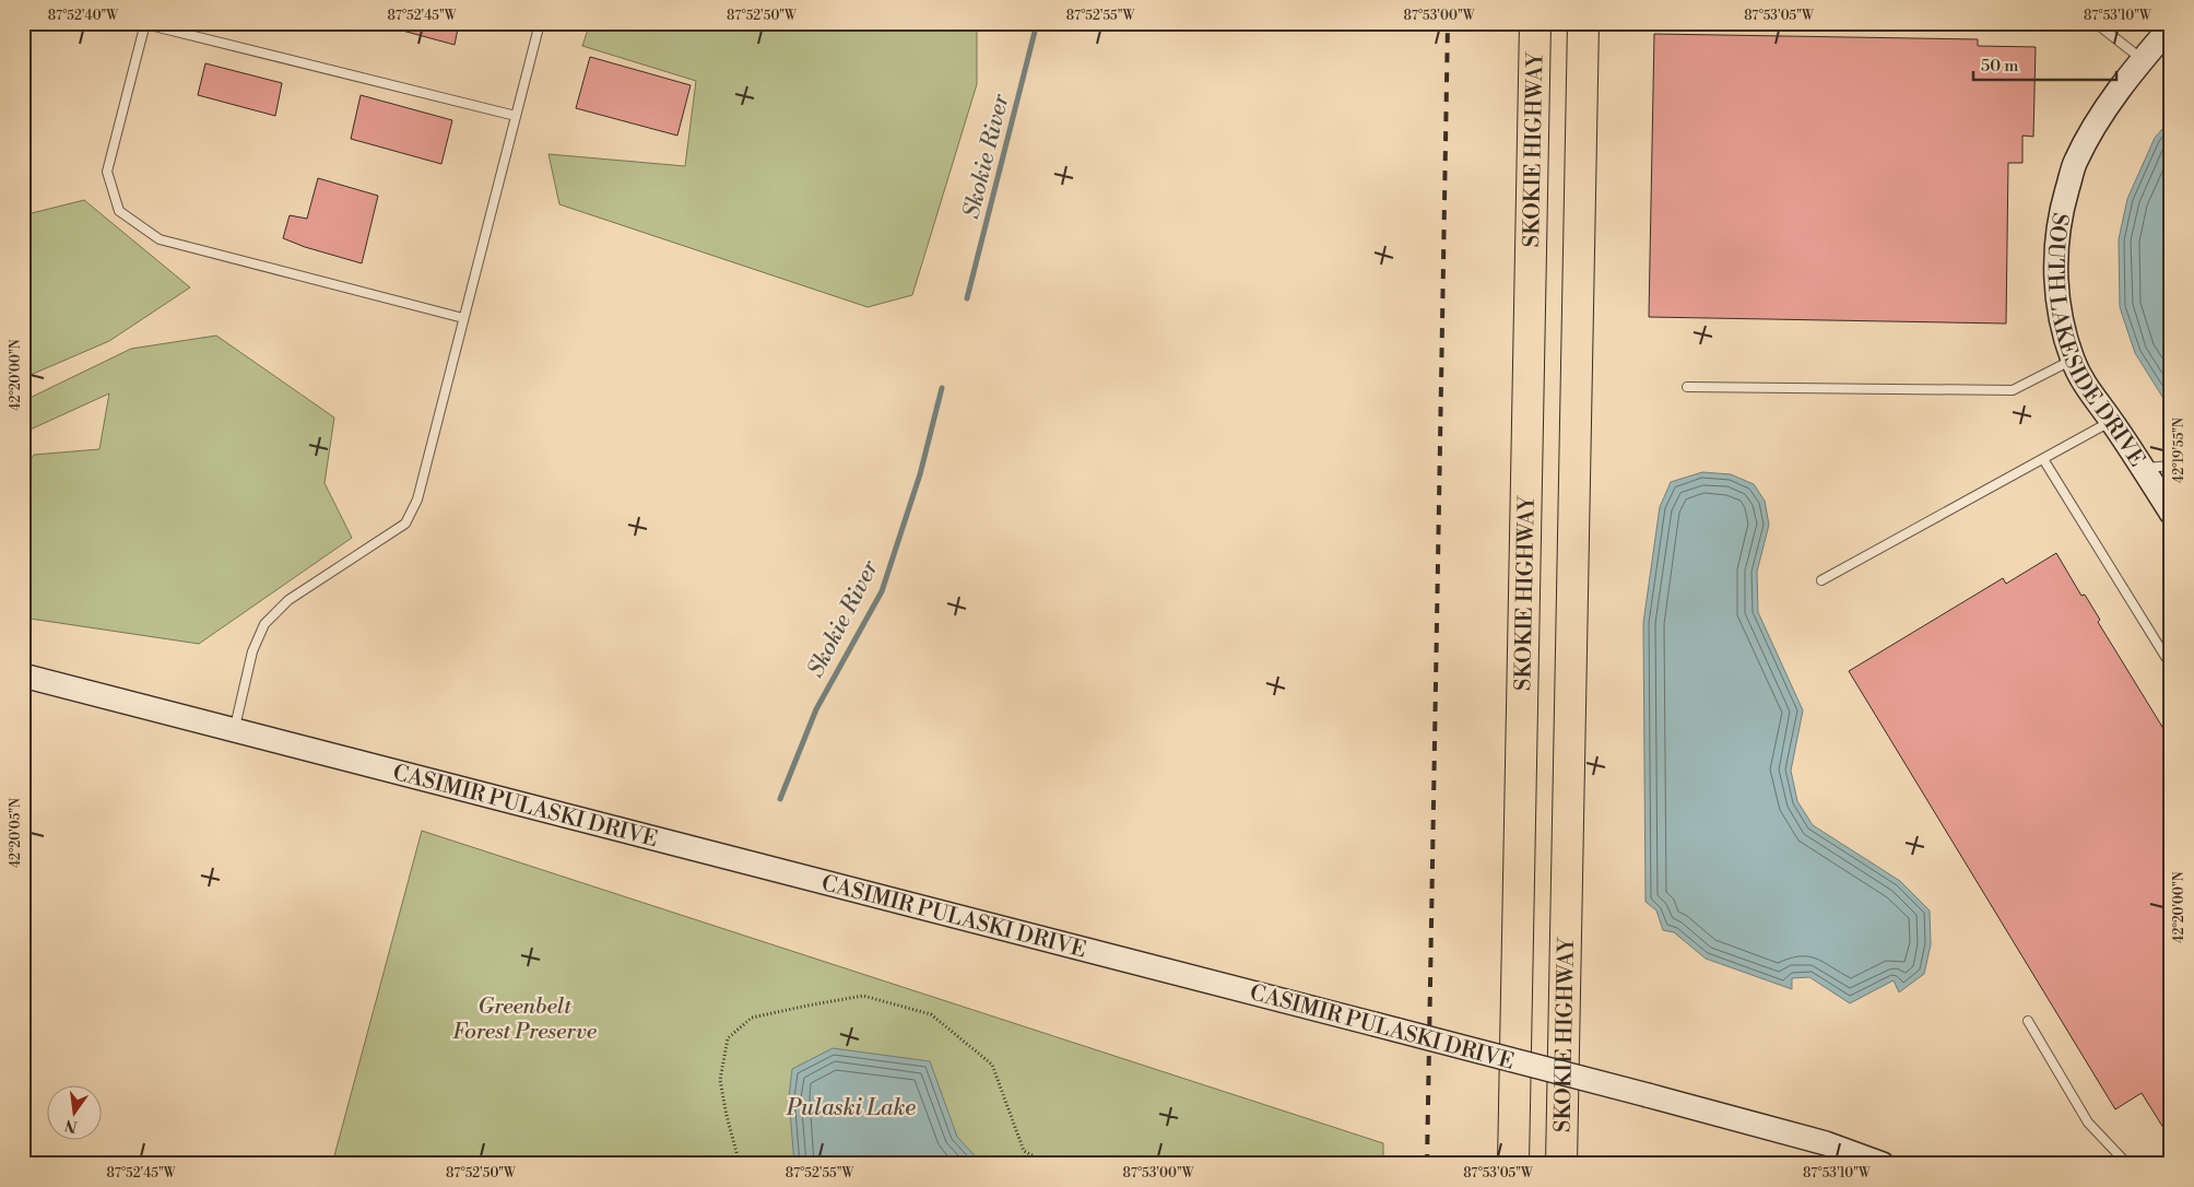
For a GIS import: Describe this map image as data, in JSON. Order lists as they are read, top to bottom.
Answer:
{
  "streets": {
    "highway": ["SKOKIE HIGHWAY"],
    "street": ["SOUTH LAKESIDE DRIVE", "CASIMIR PULASKI DRIVE"]
  },
  "water": ["Skokie River", "Pulaski Lake"],
  "parks": ["Greenbelt Forest Preserve"],
  "scale_bar": "50 m",
  "north": "bottom",
  "coordinates": [
    "87°52'40\"W",
    "87°52'45\"W",
    "87°52'50\"W",
    "87°52'55\"W",
    "87°53'00\"W",
    "87°53'05\"W",
    "87°53'10\"W",
    "42°20'00\"N",
    "42°19'55\"N",
    "42°20'05\"N"
  ]
}
